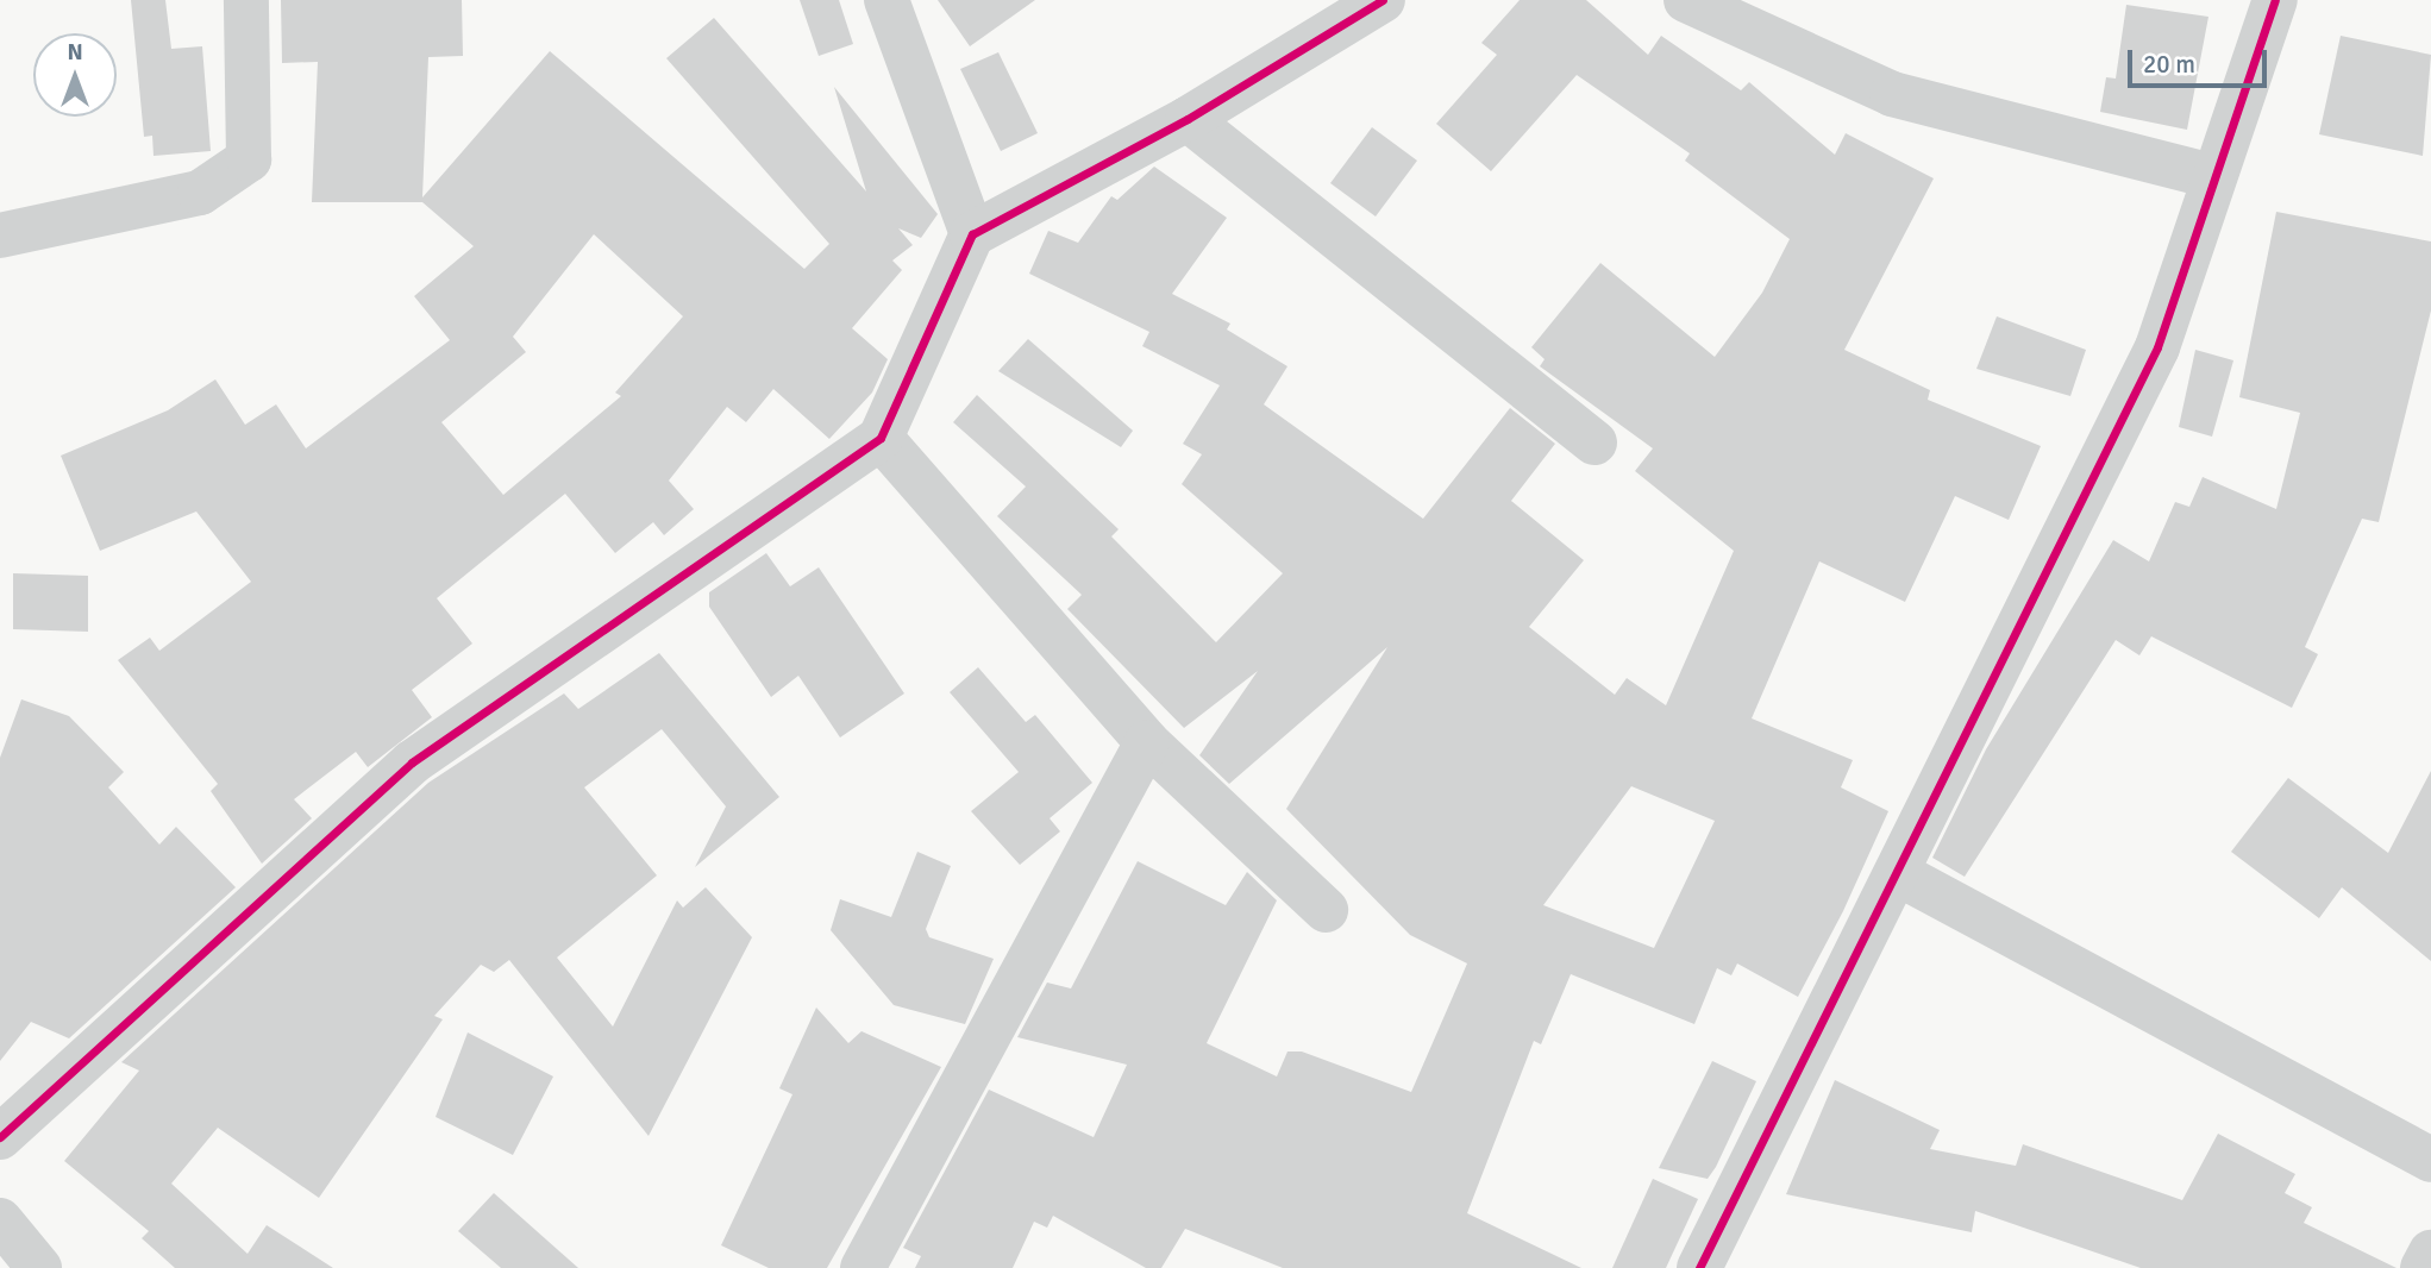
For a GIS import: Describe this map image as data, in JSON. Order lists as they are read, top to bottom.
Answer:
{
  "scale_bar": "20 m",
  "north": "top"
}
